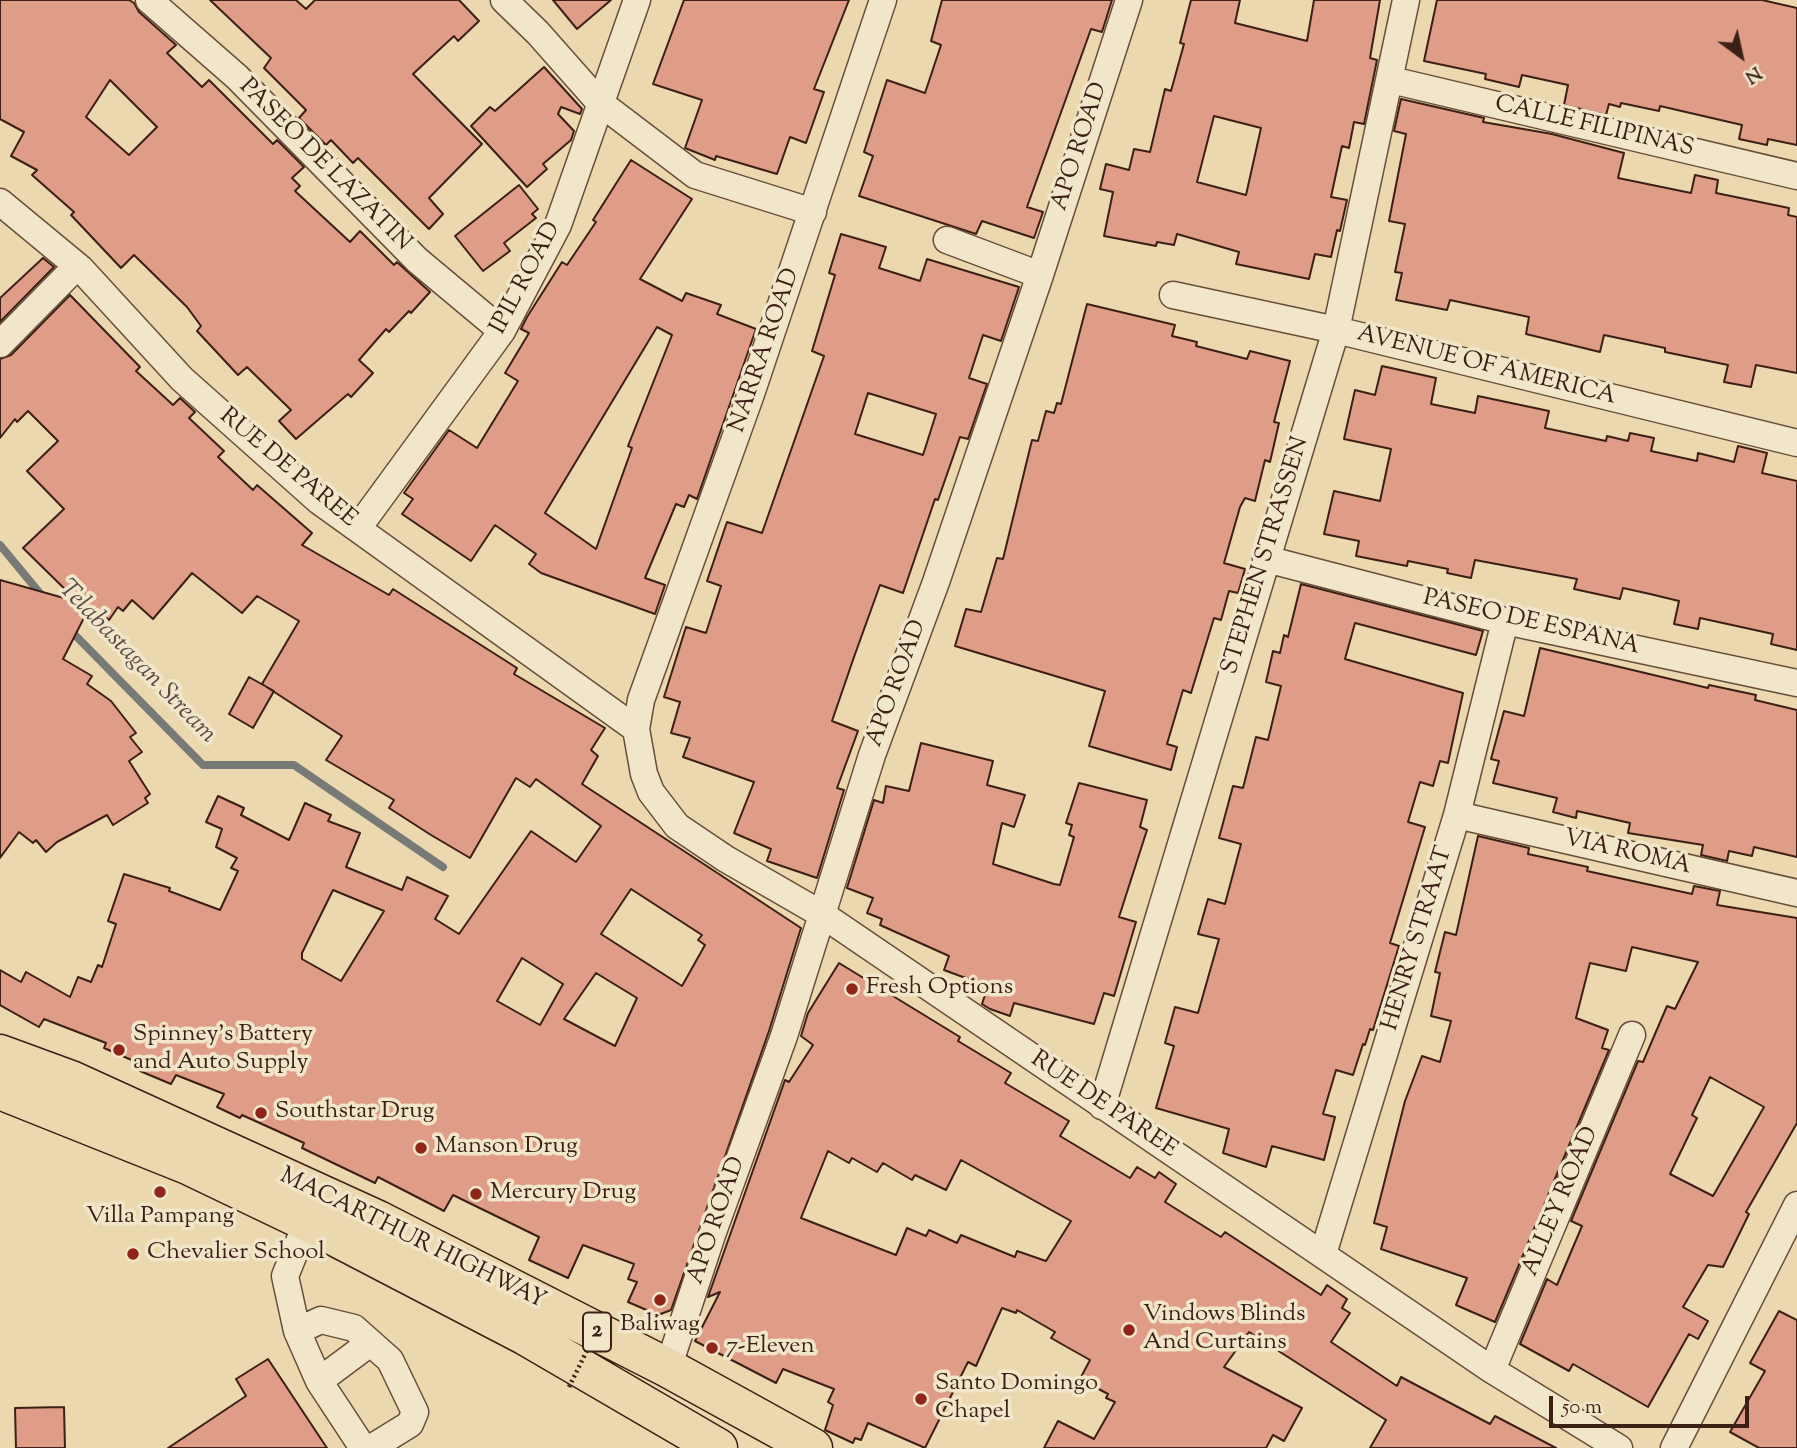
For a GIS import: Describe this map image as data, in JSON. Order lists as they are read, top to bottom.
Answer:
{
  "streets": {
    "highway": ["MACARTHUR HIGHWAY", "2"],
    "street": [
      "CALLE FILIPINAS",
      "APO ROAD",
      "PASEO DE LAZATIN",
      "IPIL ROAD",
      "NARRA ROAD",
      "AVENUE OF AMERICA",
      "RUE DE PAREE",
      "STEPHEN STRASSEN",
      "PASEO DE ESPANA",
      "VIA ROMA",
      "HENRY STRAAT",
      "ALLEY ROAD"
    ]
  },
  "crossings": [
    ["CALLE FILIPINAS", "STEPHEN STRASSEN"],
    ["APO ROAD", "RUE DE PAREE"],
    ["APO ROAD", "MACARTHUR HIGHWAY"],
    ["PASEO DE LAZATIN", "IPIL ROAD"],
    ["IPIL ROAD", "RUE DE PAREE"],
    ["NARRA ROAD", "RUE DE PAREE"],
    ["AVENUE OF AMERICA", "STEPHEN STRASSEN"],
    ["RUE DE PAREE", "STEPHEN STRASSEN"],
    ["RUE DE PAREE", "HENRY STRAAT"],
    ["RUE DE PAREE", "ALLEY ROAD"],
    ["STEPHEN STRASSEN", "PASEO DE ESPANA"],
    ["PASEO DE ESPANA", "HENRY STRAAT"],
    ["VIA ROMA", "HENRY STRAAT"]
  ],
  "water": ["Telabastagan Stream"],
  "places": [
    "Fresh Options",
    "Spinney's Battery and Auto Supply",
    "Southstar Drug",
    "Manson Drug",
    "Villa Pampang",
    "Mercury Drug",
    "Chevalier School",
    "Baliwag",
    "Vindows Blinds And Curtains",
    "7-Eleven",
    "Santo Domingo Chapel"
  ],
  "scale_bar": "50 m",
  "north": "bottom right"
}
